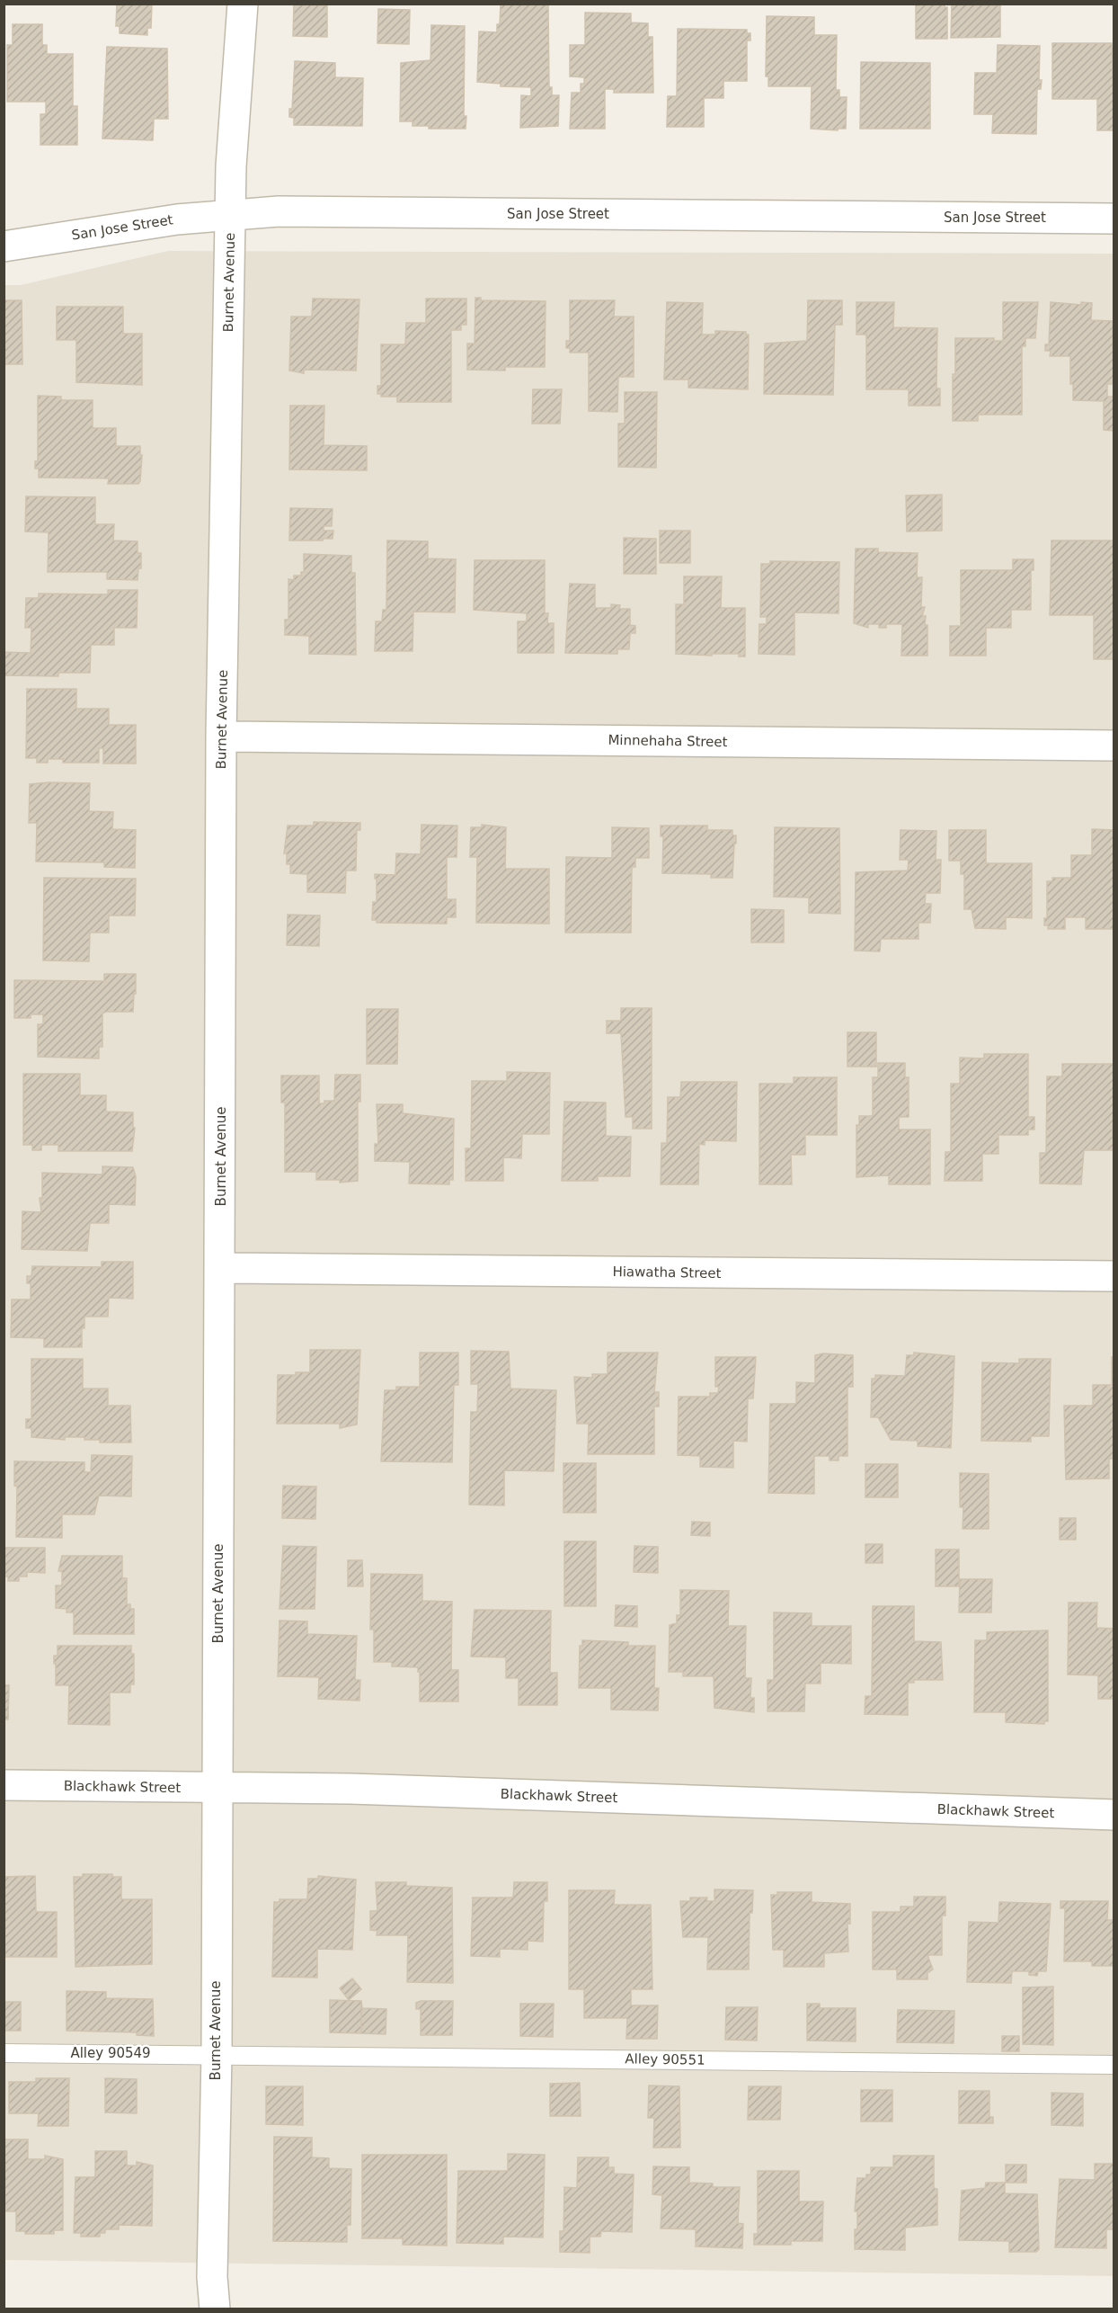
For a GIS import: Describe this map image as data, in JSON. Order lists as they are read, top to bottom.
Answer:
{
  "streets": {
    "street": [
      "San Jose Street",
      "Burnet Avenue",
      "Minnehaha Street",
      "Hiawatha Street",
      "Blackhawk Street"
    ],
    "lane": ["Alley 90549", "Alley 90551"]
  },
  "crossings": [
    ["San Jose Street", "Burnet Avenue"],
    ["Burnet Avenue", "Minnehaha Street"],
    ["Burnet Avenue", "Hiawatha Street"],
    ["Burnet Avenue", "Blackhawk Street"],
    ["Burnet Avenue", "Alley 90549"],
    ["Burnet Avenue", "Alley 90551"],
    ["Alley 90549", "Alley 90551"]
  ]
}
